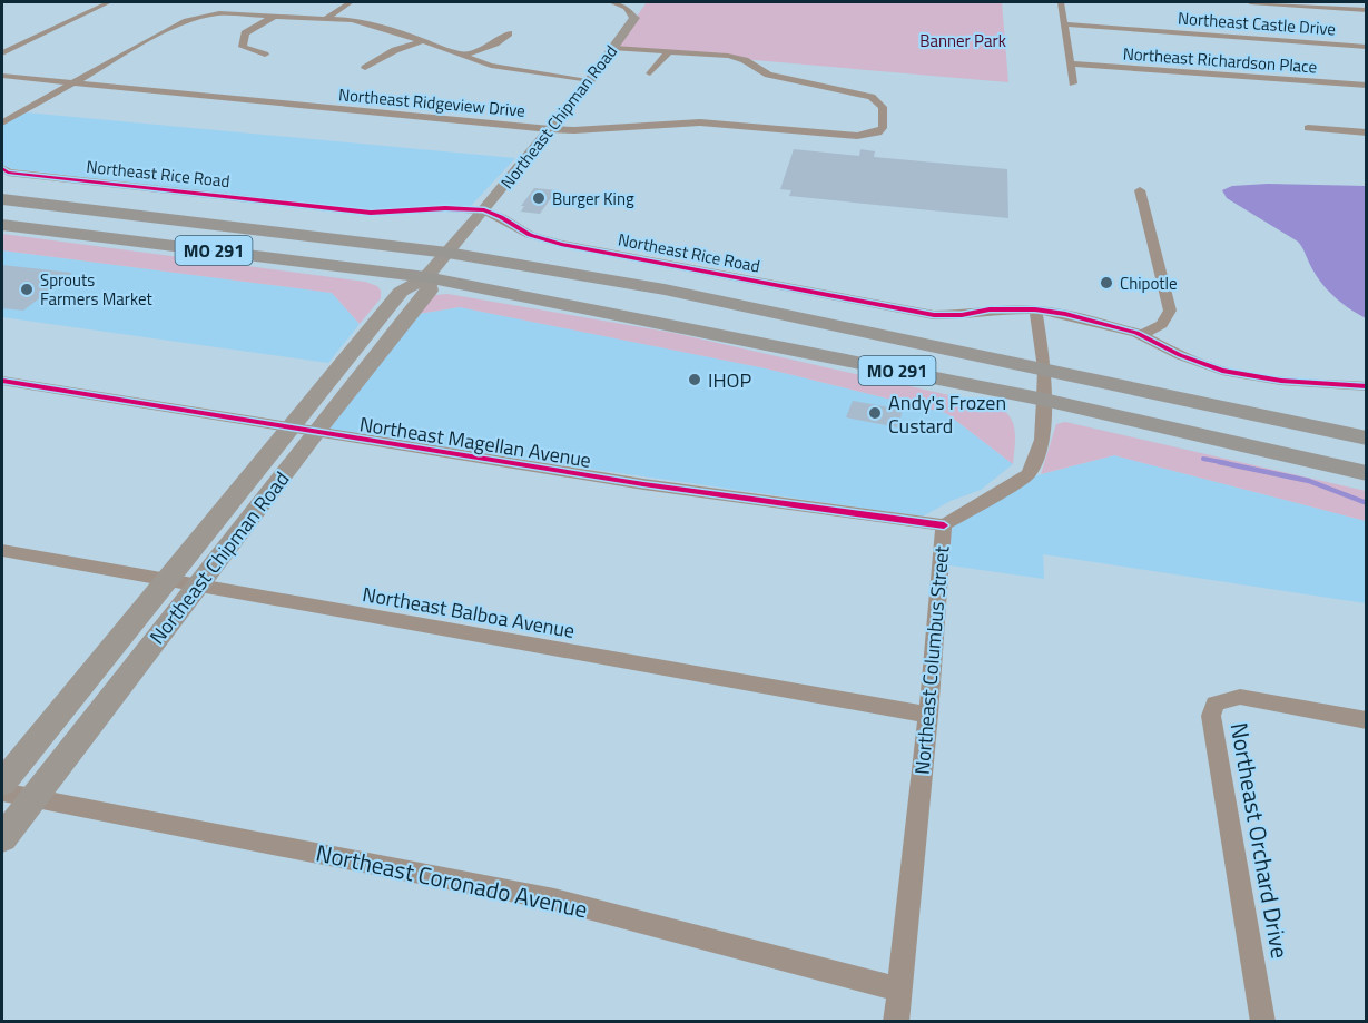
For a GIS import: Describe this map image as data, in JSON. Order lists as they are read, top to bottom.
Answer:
{
  "streets": {
    "main road": ["Northeast Chipman Road", "MO 291"],
    "street": [
      "Northeast Castle Drive",
      "Northeast Richardson Place",
      "Northeast Ridgeview Drive",
      "Northeast Rice Road",
      "Northeast Magellan Avenue",
      "Northeast Balboa Avenue",
      "Northeast Columbus Street",
      "Northeast Orchard Drive",
      "Northeast Coronado Avenue"
    ]
  },
  "crossings": [
    ["Northeast Ridgeview Drive", "Northeast Chipman Road"],
    ["Northeast Chipman Road", "Northeast Rice Road"],
    ["Northeast Chipman Road", "MO 291"],
    ["Northeast Chipman Road", "Northeast Magellan Avenue"],
    ["Northeast Chipman Road", "Northeast Balboa Avenue"],
    ["Northeast Chipman Road", "Northeast Coronado Avenue"],
    ["Northeast Rice Road", "Northeast Columbus Street"],
    ["MO 291", "Northeast Columbus Street"],
    ["Northeast Magellan Avenue", "Northeast Columbus Street"],
    ["Northeast Balboa Avenue", "Northeast Columbus Street"],
    ["Northeast Columbus Street", "Northeast Coronado Avenue"]
  ],
  "parks": ["Banner Park"],
  "places": [
    "Burger King",
    "Chipotle",
    "Sprouts Farmers Market",
    "IHOP",
    "Andy's Frozen Custard"
  ]
}
